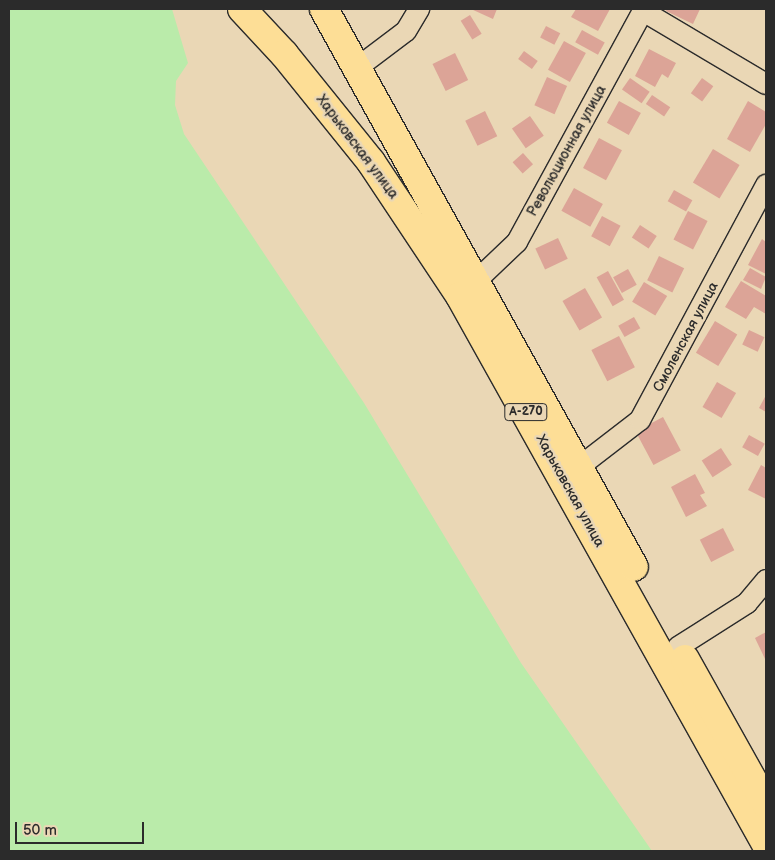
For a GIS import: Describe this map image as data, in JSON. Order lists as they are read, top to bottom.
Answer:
{
  "streets": {
    "highway": ["Харьковская улица", "А-270"],
    "street": ["Революционная улица", "Смоленская улица"]
  },
  "crossings": [
    ["Харьковская улица", "Революционная улица"],
    ["Харьковская улица", "Смоленская улица"]
  ],
  "scale_bar": "50 m"
}
